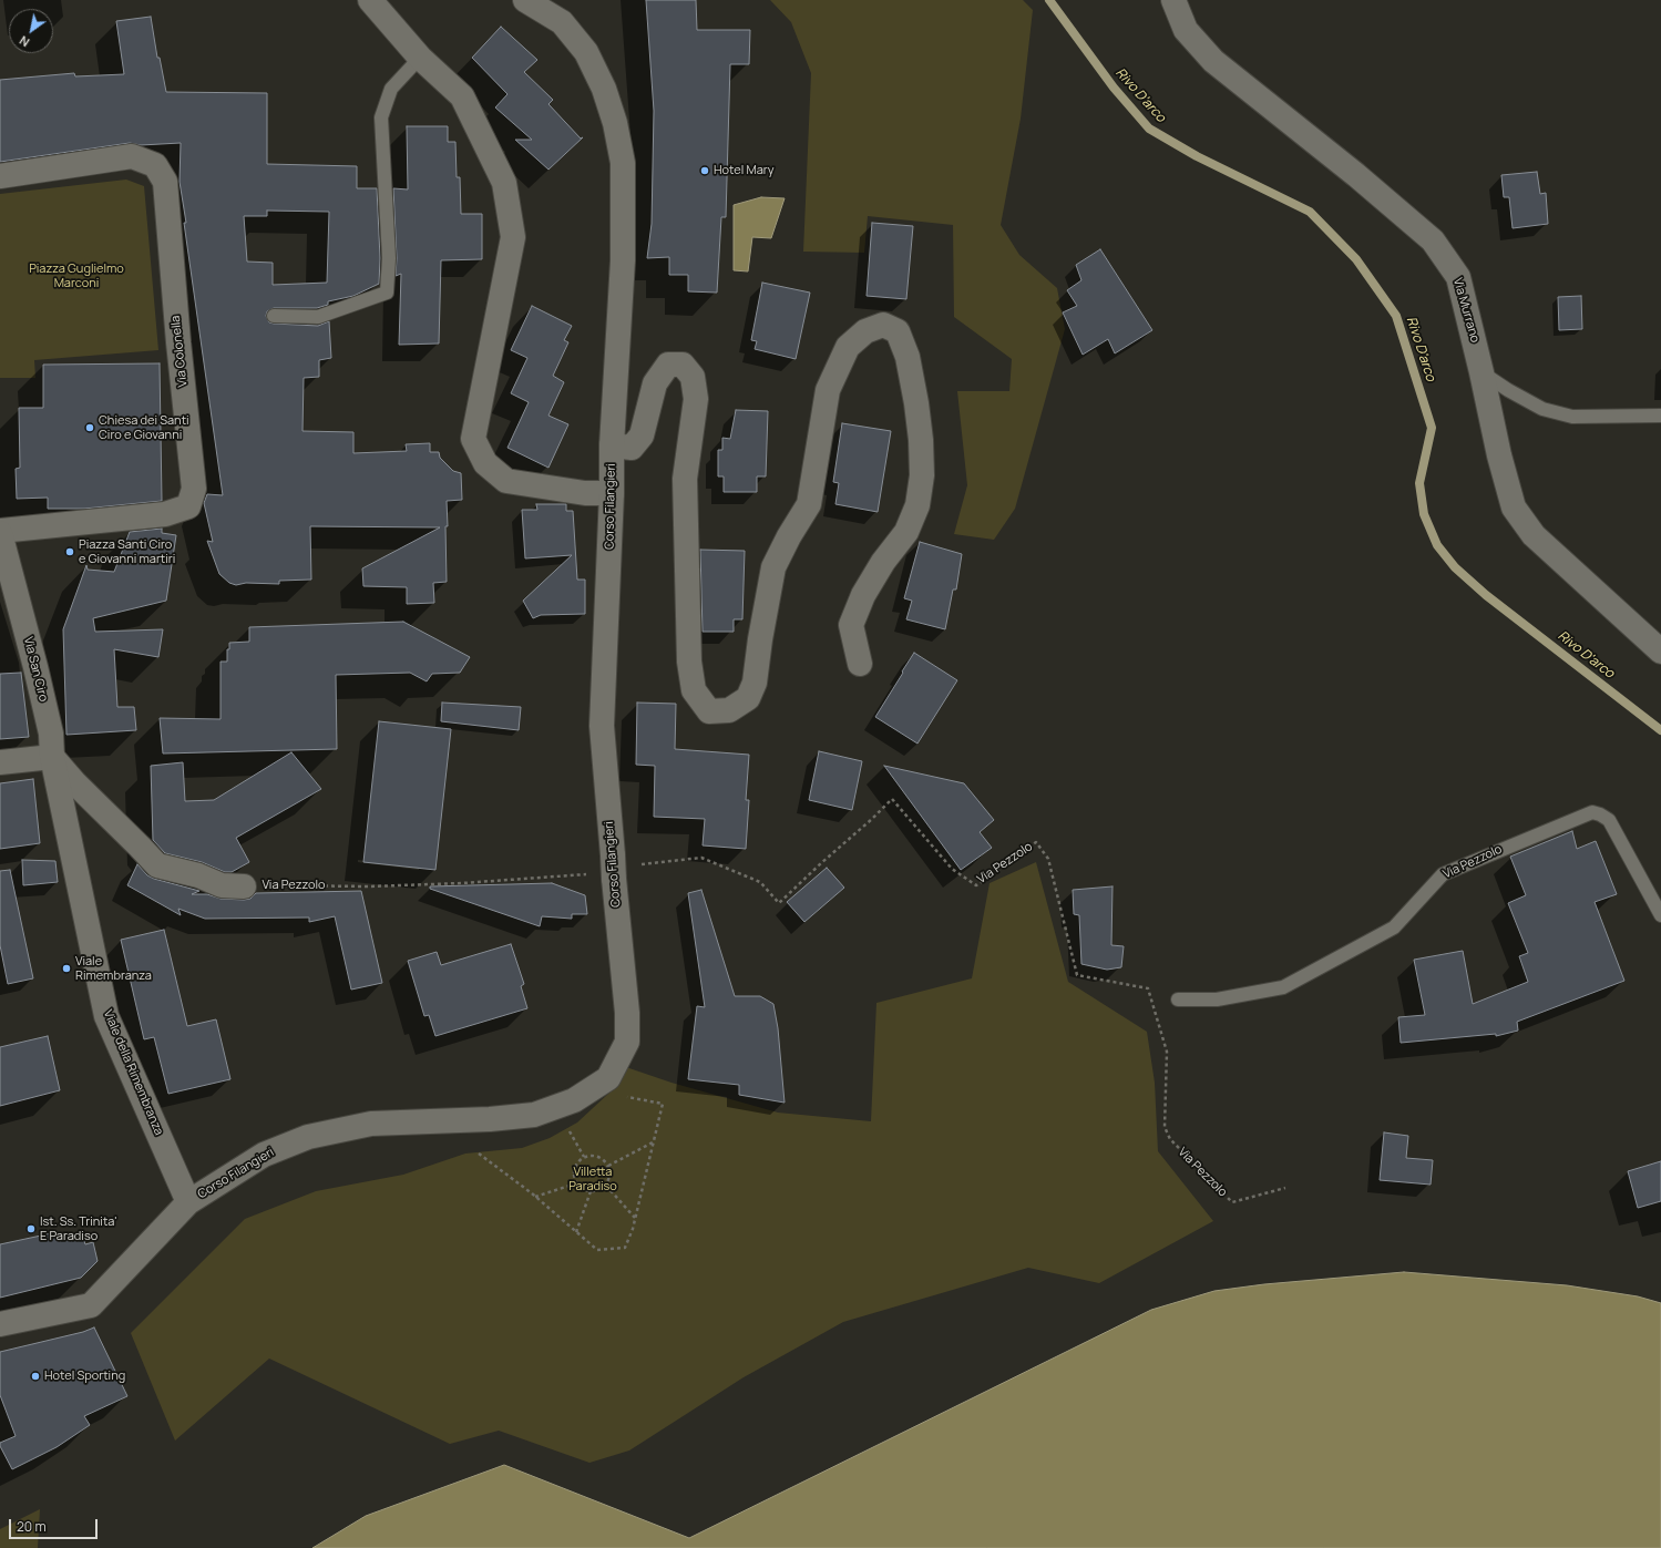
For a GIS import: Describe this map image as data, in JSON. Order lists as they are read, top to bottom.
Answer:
{
  "streets": {
    "street": [
      "Via Murrano",
      "Via Colonella",
      "Corso Filangieri",
      "Via San Ciro",
      "Via Pezzolo",
      "Viale della Rimembranza"
    ]
  },
  "crossings": [
    ["Via Colonella", "Via San Ciro"],
    ["Corso Filangieri", "Viale della Rimembranza"],
    ["Via San Ciro", "Via Pezzolo"],
    ["Via San Ciro", "Viale della Rimembranza"],
    ["Via Pezzolo", "Viale della Rimembranza"]
  ],
  "water": ["Rivo D'arco"],
  "parks": ["Piazza Guglielmo Marconi", "Villetta Paradiso"],
  "places": [
    "Hotel Mary",
    "Chiesa dei Santi Ciro e Giovanni",
    "Piazza Santi Ciro e Giovanni martiri",
    "Viale Rimembranza",
    "Ist. Ss. Trinita' E Paradiso",
    "Hotel Sporting"
  ],
  "scale_bar": "20 m",
  "north": "bottom left"
}
